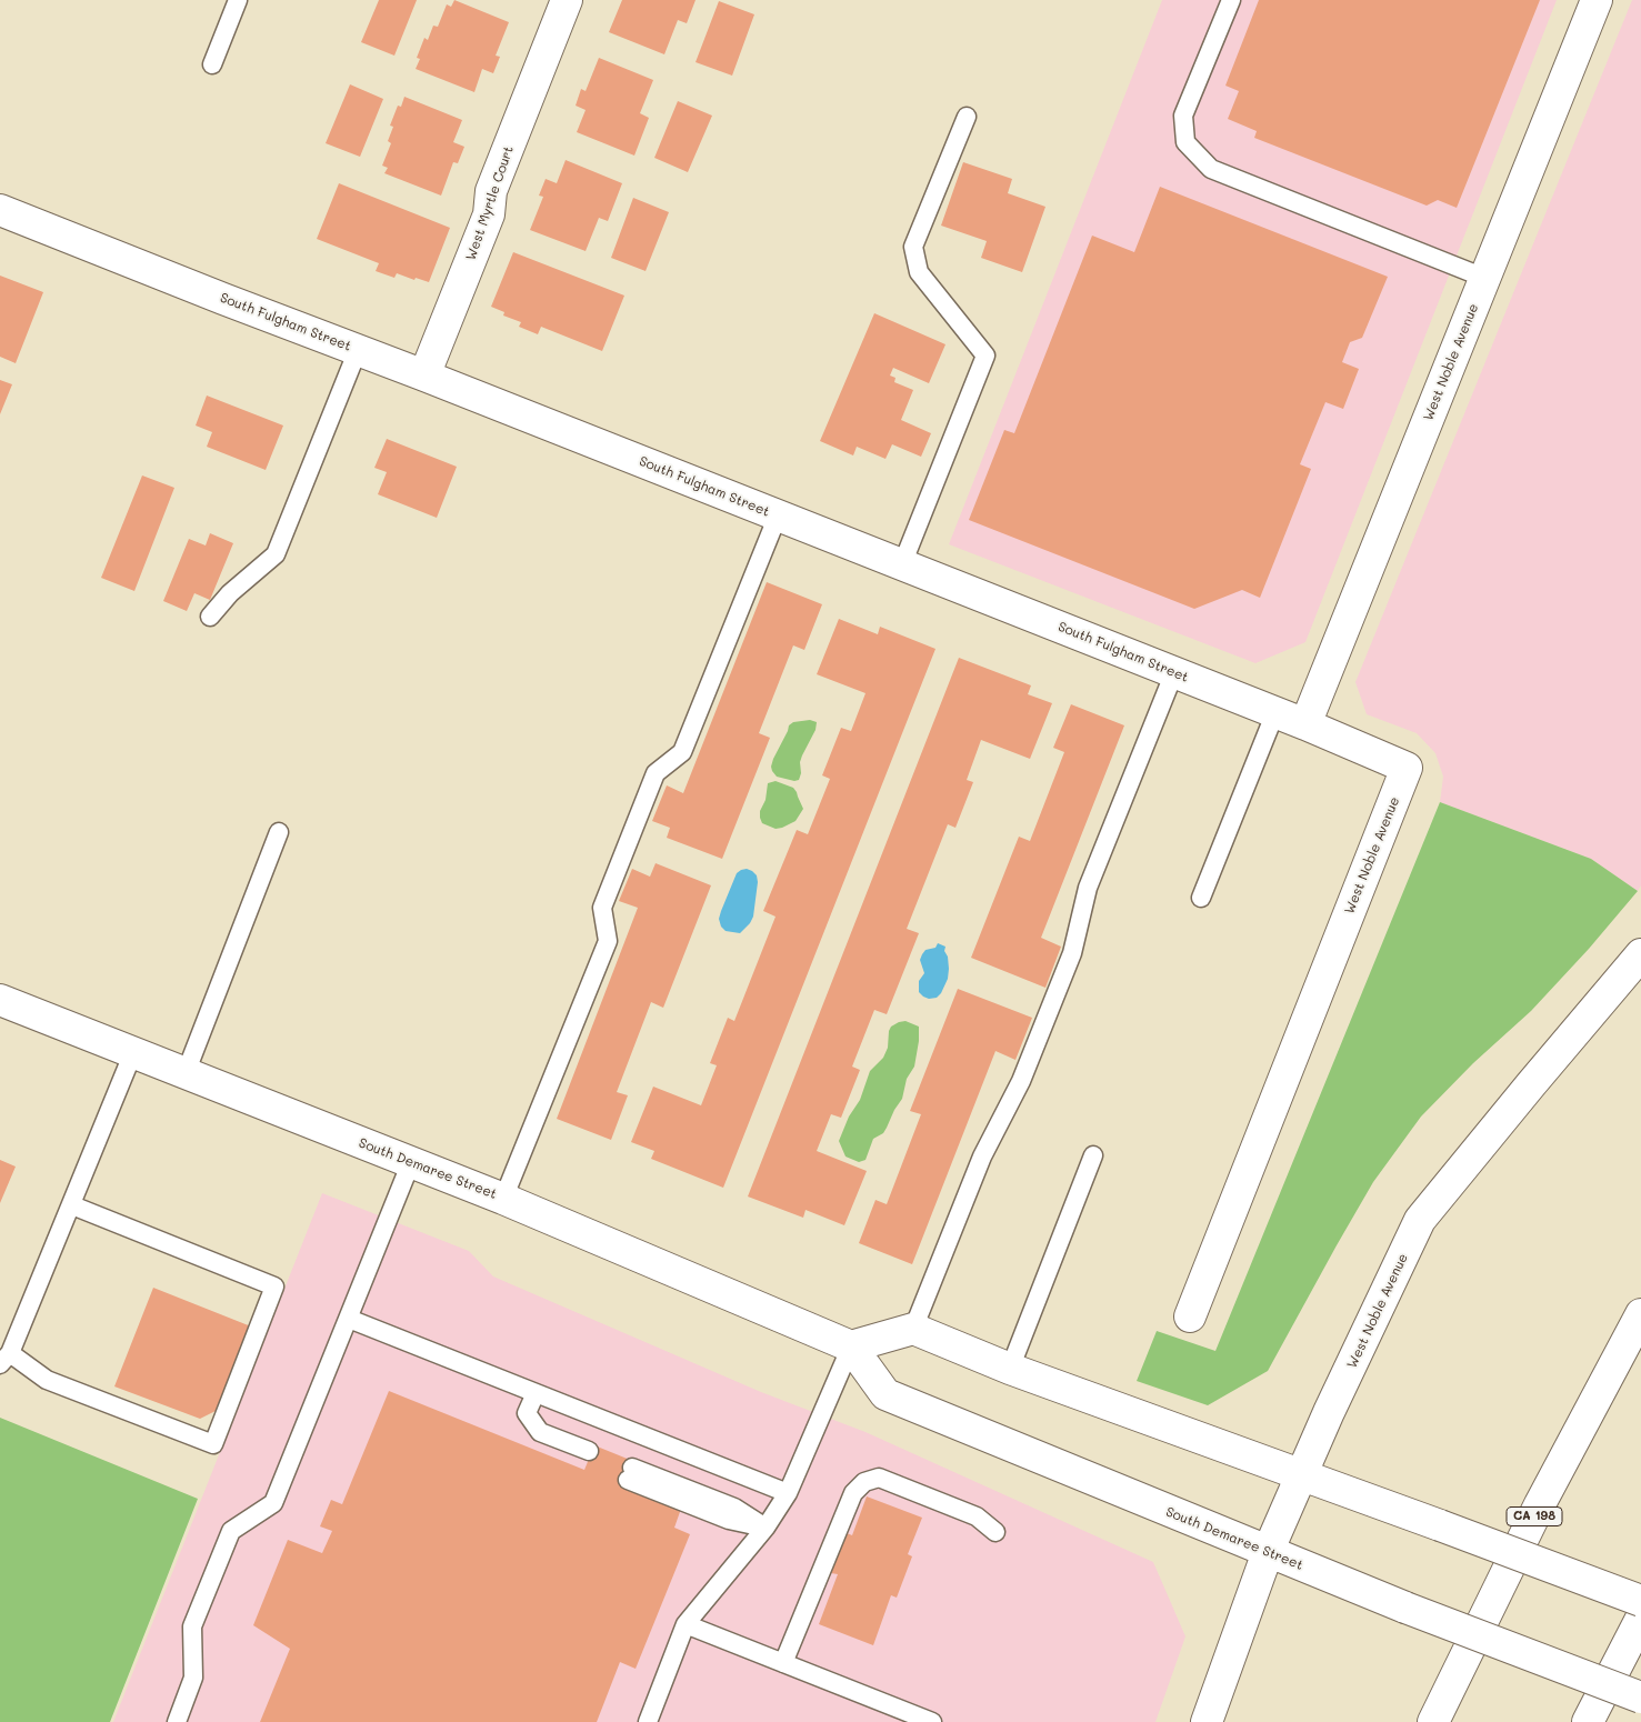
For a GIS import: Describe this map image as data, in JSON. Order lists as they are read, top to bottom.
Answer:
{
  "streets": {
    "main road": [
      "West Myrtle Court",
      "South Fulgham Street",
      "West Noble Avenue",
      "South Demaree Street",
      "CA 198"
    ]
  },
  "crossings": [
    ["West Myrtle Court", "South Fulgham Street"],
    ["South Fulgham Street", "West Noble Avenue"],
    ["West Noble Avenue", "South Demaree Street"]
  ]
}
